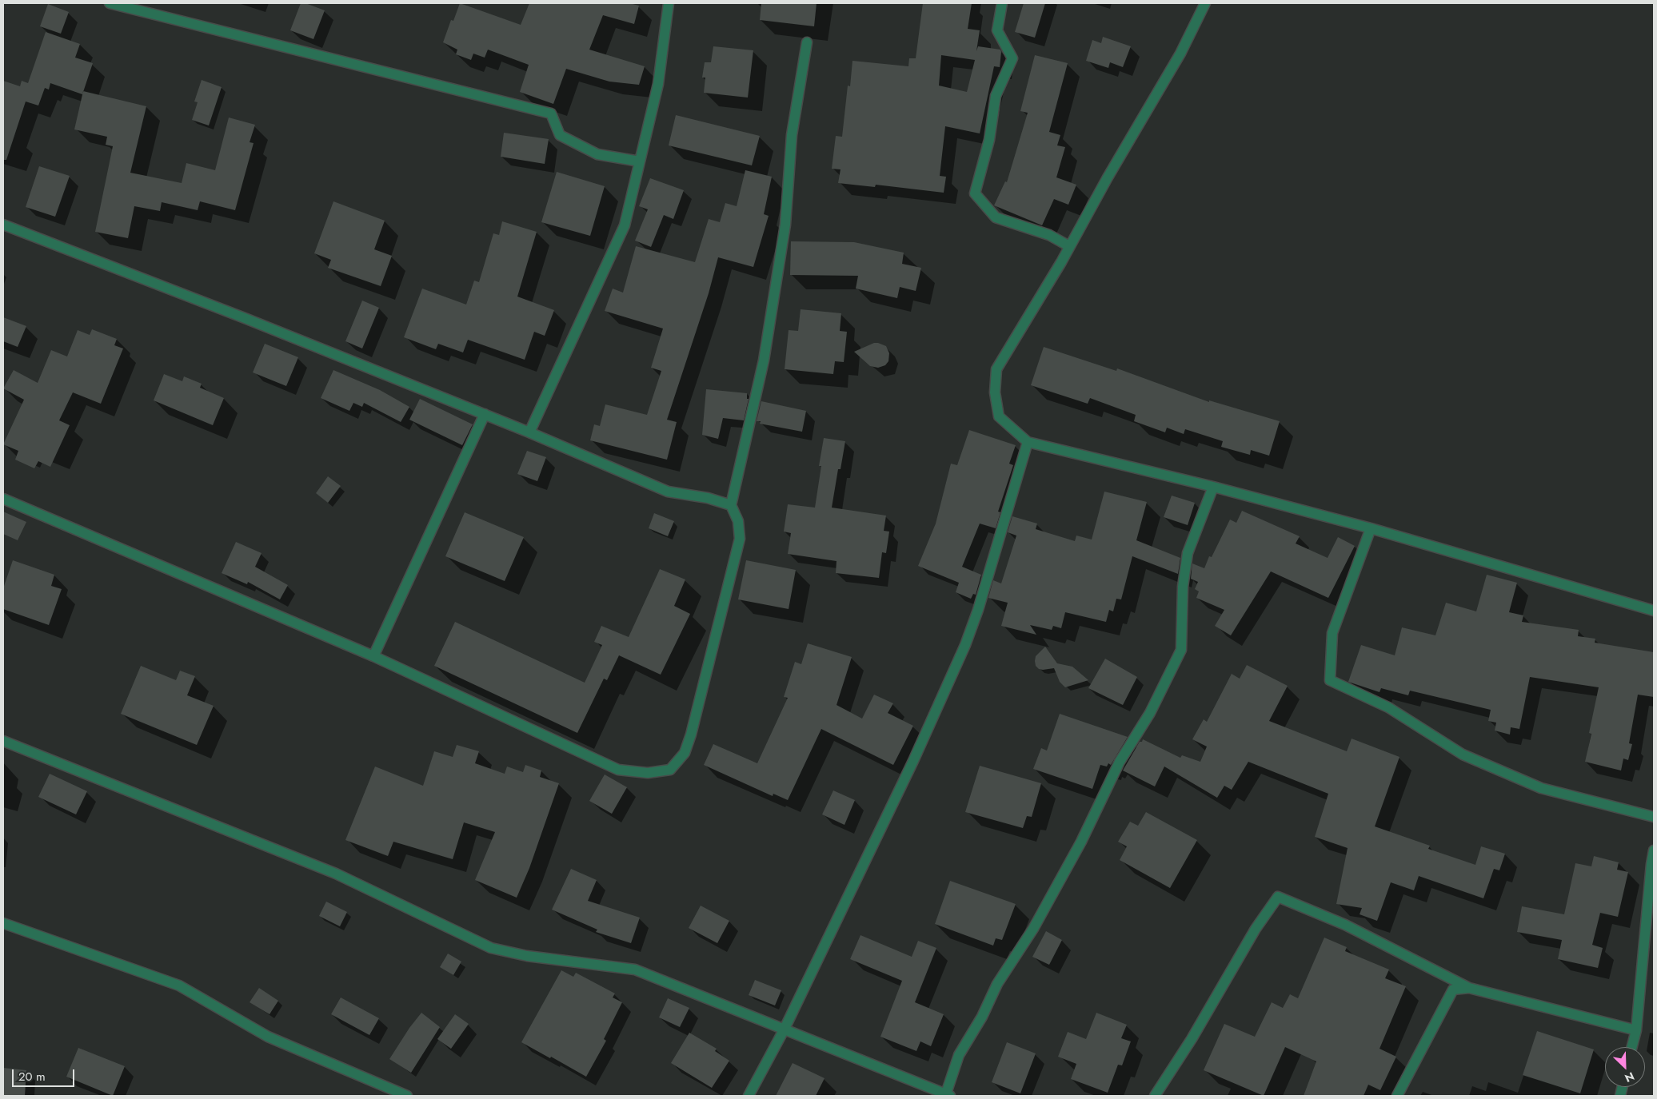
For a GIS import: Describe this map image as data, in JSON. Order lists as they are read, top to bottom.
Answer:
{
  "scale_bar": "20 m",
  "north": "bottom right"
}
